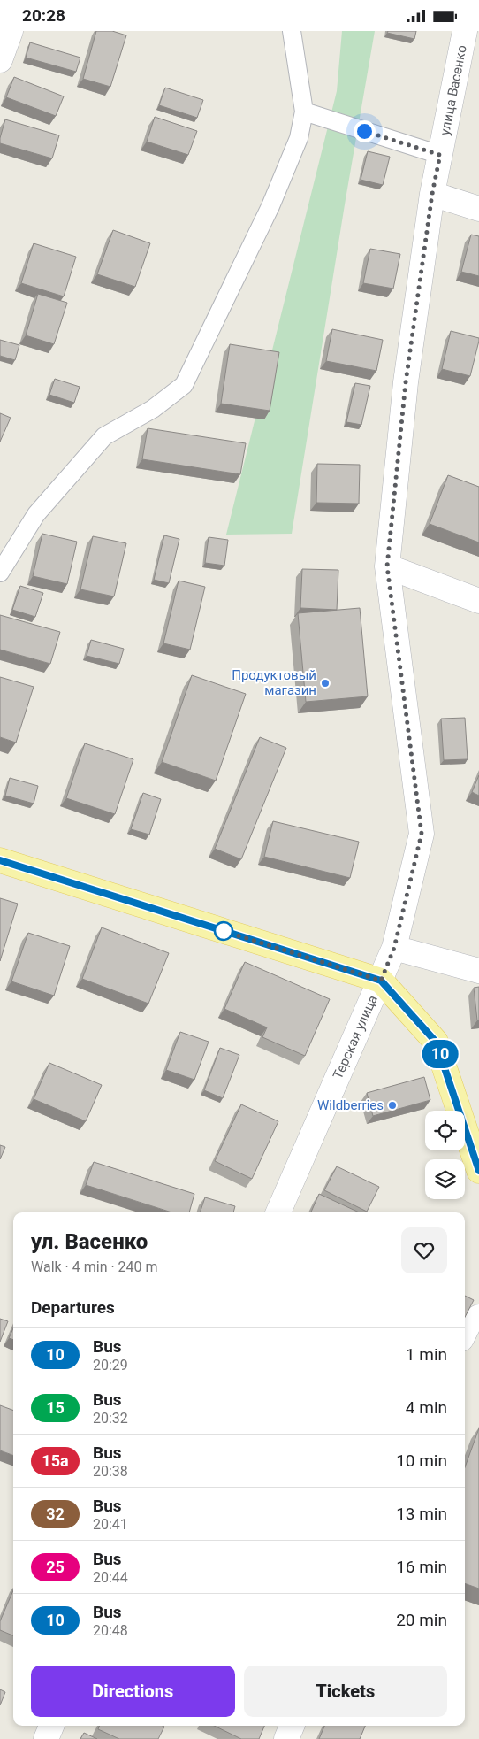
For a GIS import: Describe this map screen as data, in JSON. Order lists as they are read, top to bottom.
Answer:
{
  "streets": {
    "street": ["улица Васенко", "Терская улица"]
  },
  "crossings": [
    ["улица Васенко", "Терская улица"]
  ],
  "places": ["Продуктовый магазин", "Wildberries"],
  "lines": ["bus line 10"],
  "page": {
    "status": "20:28",
    "on_map": "10",
    "heading": [
      ["ул. Васенко", "Walk · 4 min · 240 m"],
      "Departures"
    ],
    "list": [
      {
        "mark": "10",
        "name": "Bus",
        "note": "20:29",
        "value": "1 min"
      },
      {
        "mark": "15",
        "name": "Bus",
        "note": "20:32",
        "value": "4 min"
      },
      {
        "mark": "15а",
        "name": "Bus",
        "note": "20:38",
        "value": "10 min"
      },
      {
        "mark": "32",
        "name": "Bus",
        "note": "20:41",
        "value": "13 min"
      },
      {
        "mark": "25",
        "name": "Bus",
        "note": "20:44",
        "value": "16 min"
      },
      {
        "mark": "10",
        "name": "Bus",
        "note": "20:48",
        "value": "20 min"
      }
    ],
    "buttons": ["Directions", "Tickets"]
  }
}
